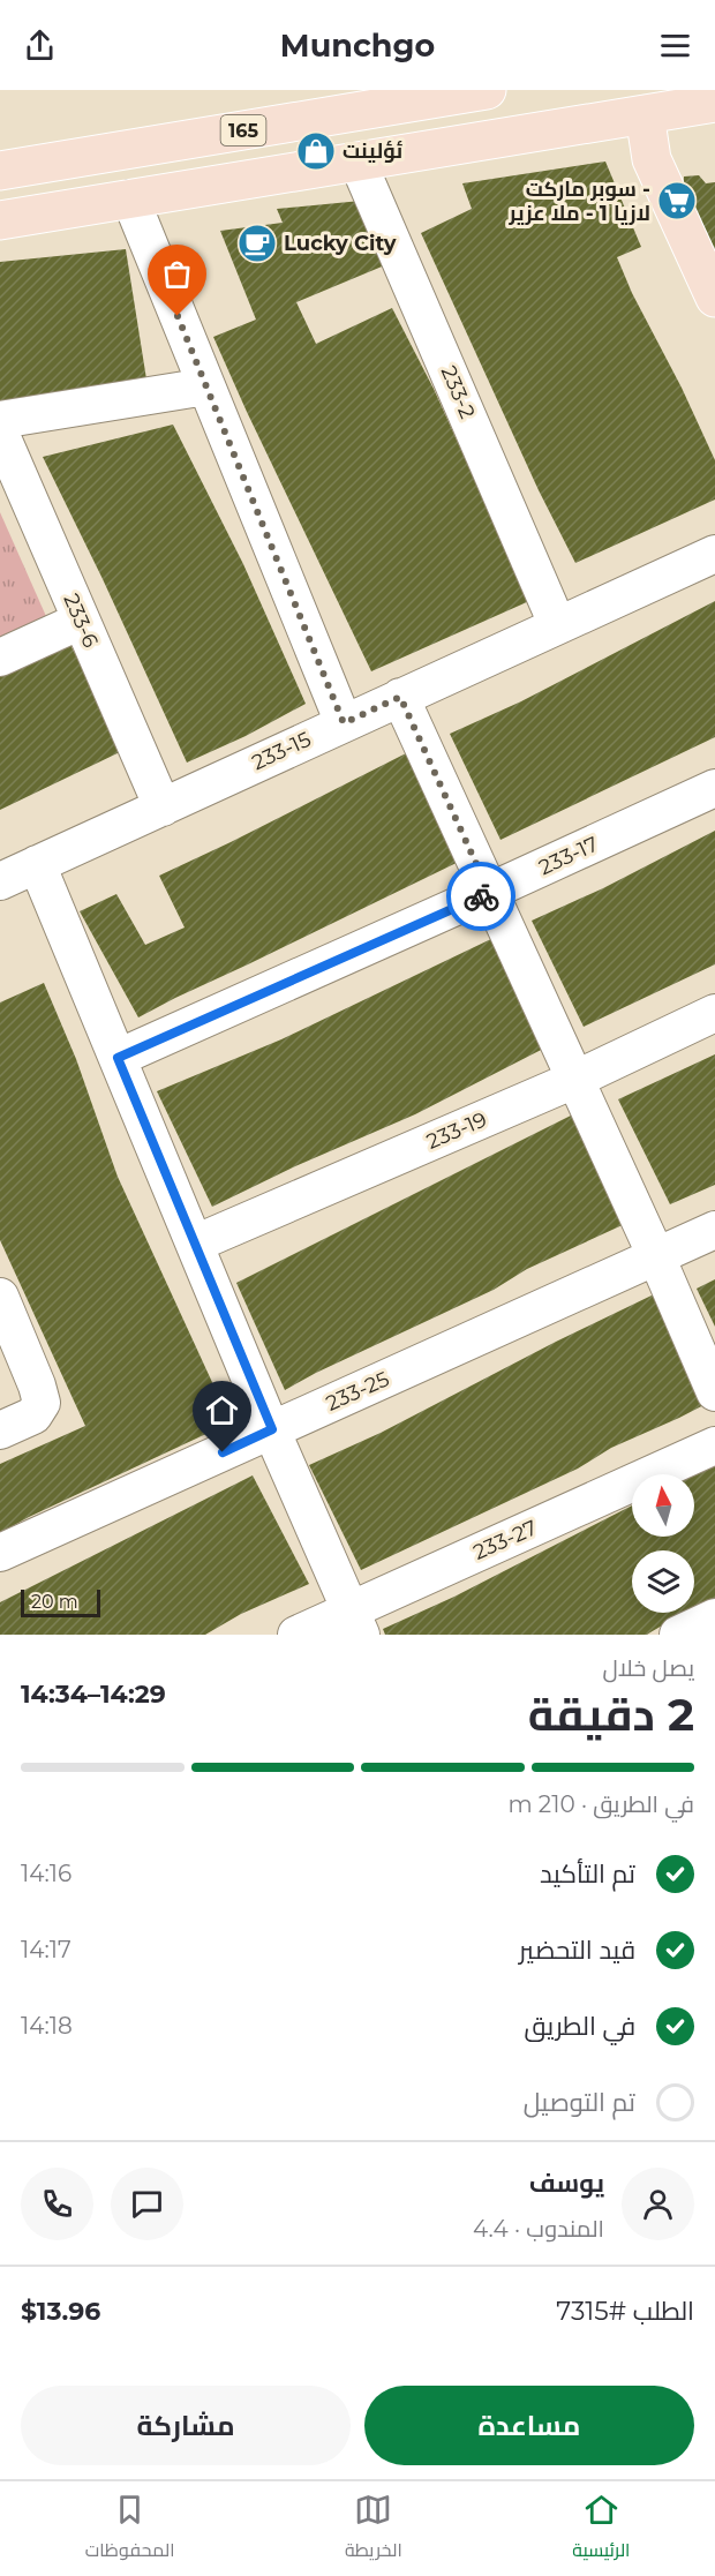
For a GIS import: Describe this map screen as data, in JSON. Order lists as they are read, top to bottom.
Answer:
{
  "streets": {
    "main road": ["165"],
    "street": [
      "233-2",
      "233-6",
      "233-15",
      "233-17",
      "233-19",
      "233-25",
      "233-27"
    ]
  },
  "crossings": [
    ["165", "233-2"],
    ["233-2", "233-15"],
    ["233-6", "233-15"]
  ],
  "places": {
    "shop": ["ئؤلينت"],
    "supermarket": ["سوبر ماركت - لازيا 1 - ملا عزير"],
    "cafe": ["Lucky City"]
  },
  "scale_bar": "20 m",
  "north": "top",
  "page": {
    "header": "Munchgo",
    "scale": "20 m",
    "heading": ["2 دقيقة", "يصل خلال", "14:29–14:34"],
    "panel": [
      "يوسف",
      "المندوب · 4.4",
      "الطلب #7315",
      "$13.96"
    ],
    "bar": "في الطريق · 210 m",
    "list": [
      ["تم التأكيد", "14:16"],
      ["قيد التحضير", "14:17"],
      ["في الطريق", "14:18"],
      "تم التوصيل"
    ],
    "buttons": ["مساعدة", "مشاركة"],
    "tabs": ["الرئيسية", "الخريطة", "المحفوظات"]
  }
}
